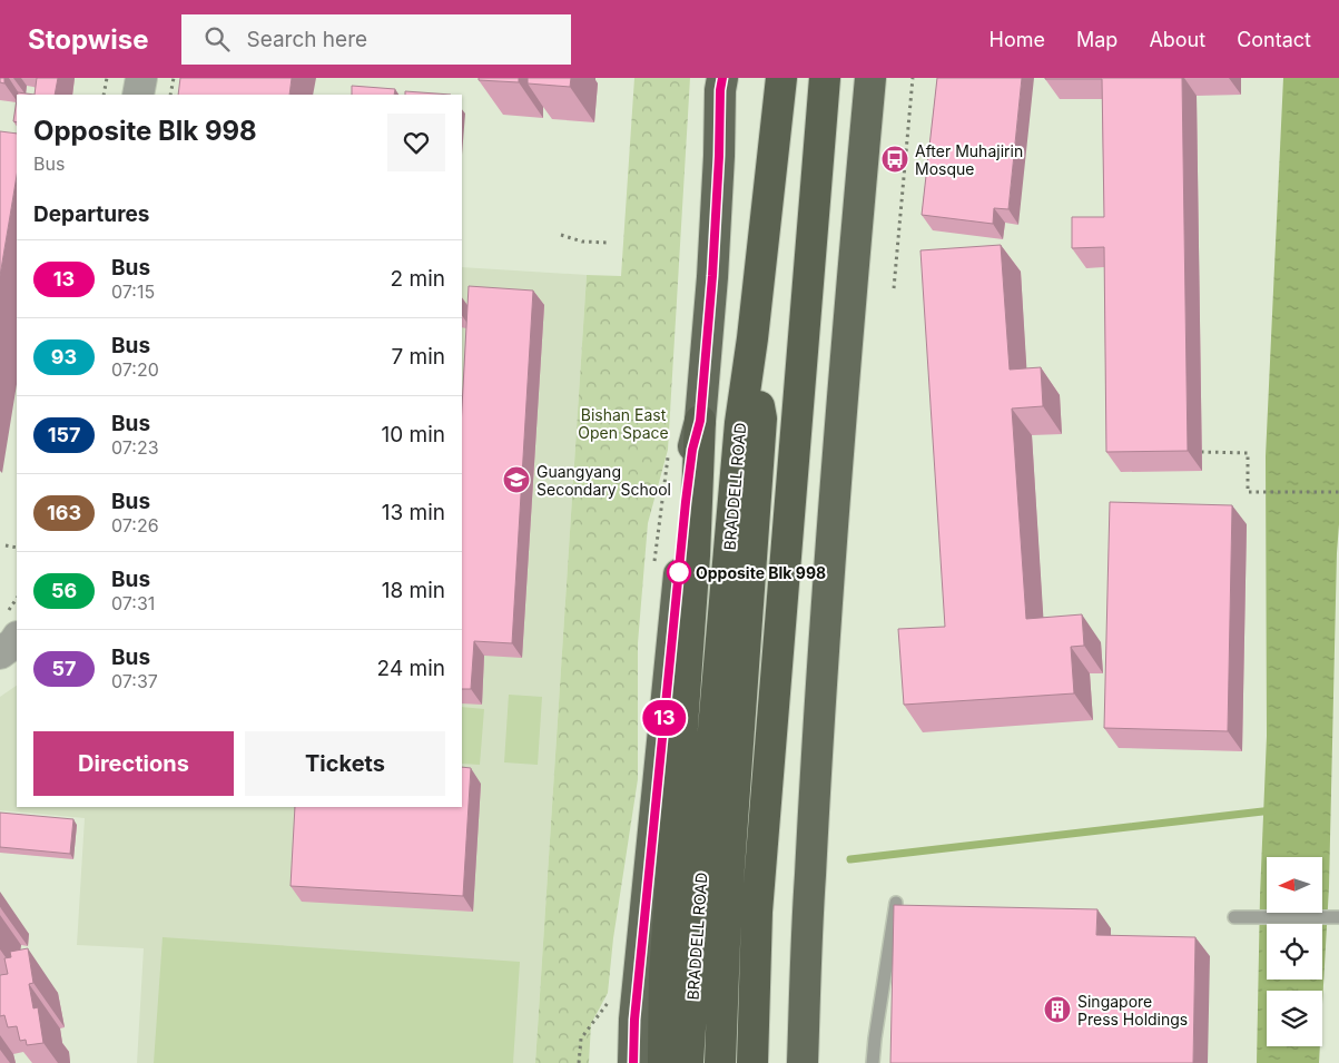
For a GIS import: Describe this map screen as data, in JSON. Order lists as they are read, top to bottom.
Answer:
{
  "streets": {
    "highway": ["BRADDELL ROAD"]
  },
  "parks": ["Bishan East Open Space"],
  "places": {
    "bus stop": ["After Muhajirin Mosque"],
    "school or university": ["Guangyang Secondary School"],
    "other": ["Opposite Blk 998"],
    "building": ["Singapore Press Holdings"]
  },
  "lines": ["bus line 13"],
  "north": "left",
  "page": {
    "header": "Stopwise",
    "search": "Search here",
    "nav": [
      "Home",
      "Map",
      "About",
      "Contact"
    ],
    "on_map": "13",
    "heading": [
      ["Opposite Blk 998", "Bus"],
      "Departures"
    ],
    "list": [
      {
        "mark": "13",
        "name": "Bus",
        "note": "07:15",
        "value": "2 min"
      },
      {
        "mark": "93",
        "name": "Bus",
        "note": "07:20",
        "value": "7 min"
      },
      {
        "mark": "157",
        "name": "Bus",
        "note": "07:23",
        "value": "10 min"
      },
      {
        "mark": "163",
        "name": "Bus",
        "note": "07:26",
        "value": "13 min"
      },
      {
        "mark": "56",
        "name": "Bus",
        "note": "07:31",
        "value": "18 min"
      },
      {
        "mark": "57",
        "name": "Bus",
        "note": "07:37",
        "value": "24 min"
      }
    ],
    "buttons": ["Directions", "Tickets"]
  }
}
